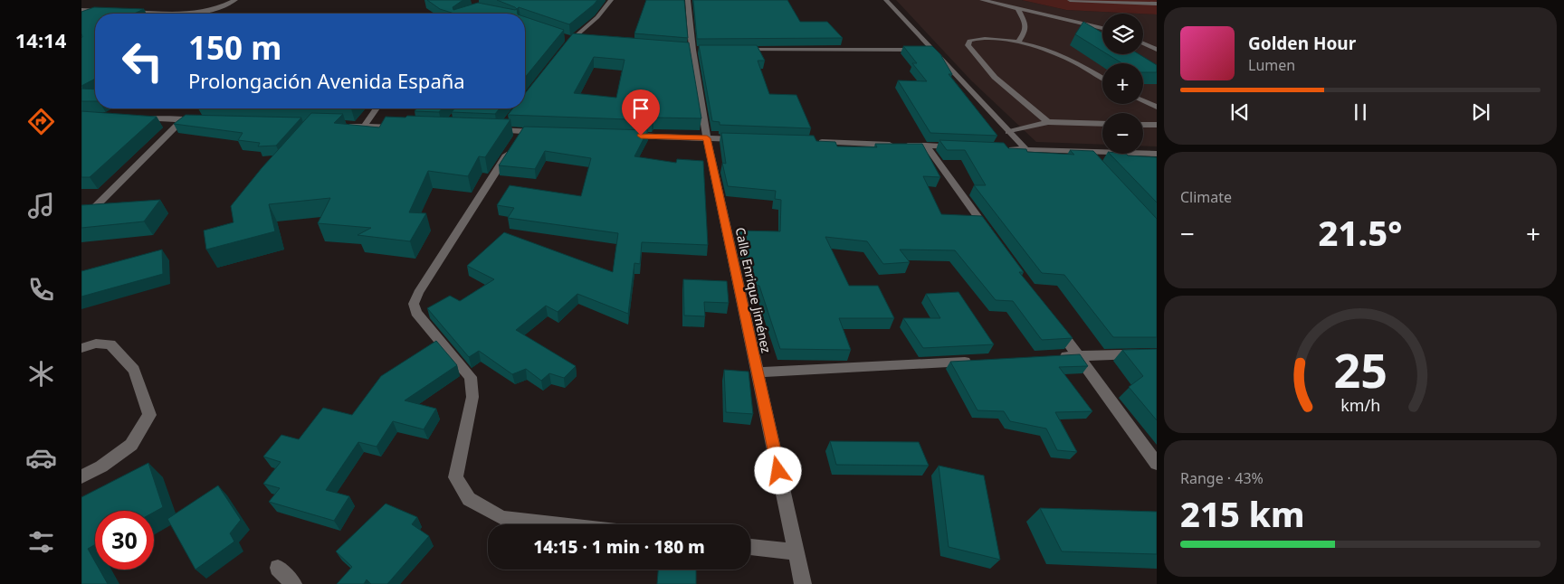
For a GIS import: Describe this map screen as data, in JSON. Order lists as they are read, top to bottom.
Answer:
{
  "streets": {
    "street": ["Calle Enrique Jiménez"]
  },
  "page": {
    "tabs": "14:14",
    "map_buttons": ["+", "−"],
    "turn": ["150 m", "Prolongación Avenida España"],
    "song": ["Golden Hour", "Lumen"],
    "tile": [
      "Climate",
      ["Range · 43%", "215 km"]
    ],
    "heat": ["−", "21.5°", "+"],
    "limit": "30",
    "trip": "14:15 · 1 min · 180 m",
    "gauge": ["25", "km/h"]
  }
}
